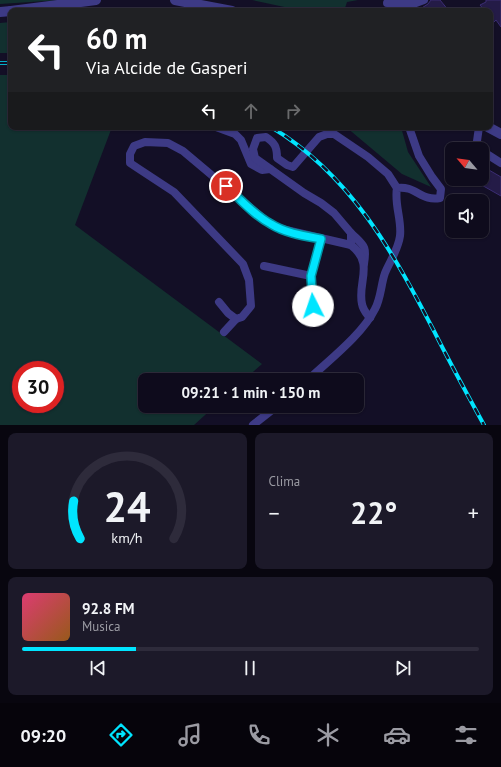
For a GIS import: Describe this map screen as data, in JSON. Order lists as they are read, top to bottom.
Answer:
{
  "north": "top left",
  "page": {
    "turn": ["60 m", "Via Alcide de Gasperi"],
    "limit": "30",
    "trip": "09:21 · 1 min · 150 m",
    "tile": "Clima",
    "heat": ["−", "22°", "+"],
    "song": ["92.8 FM", "Musica"],
    "tabs": "09:20",
    "gauge": ["24", "km/h"]
  }
}
